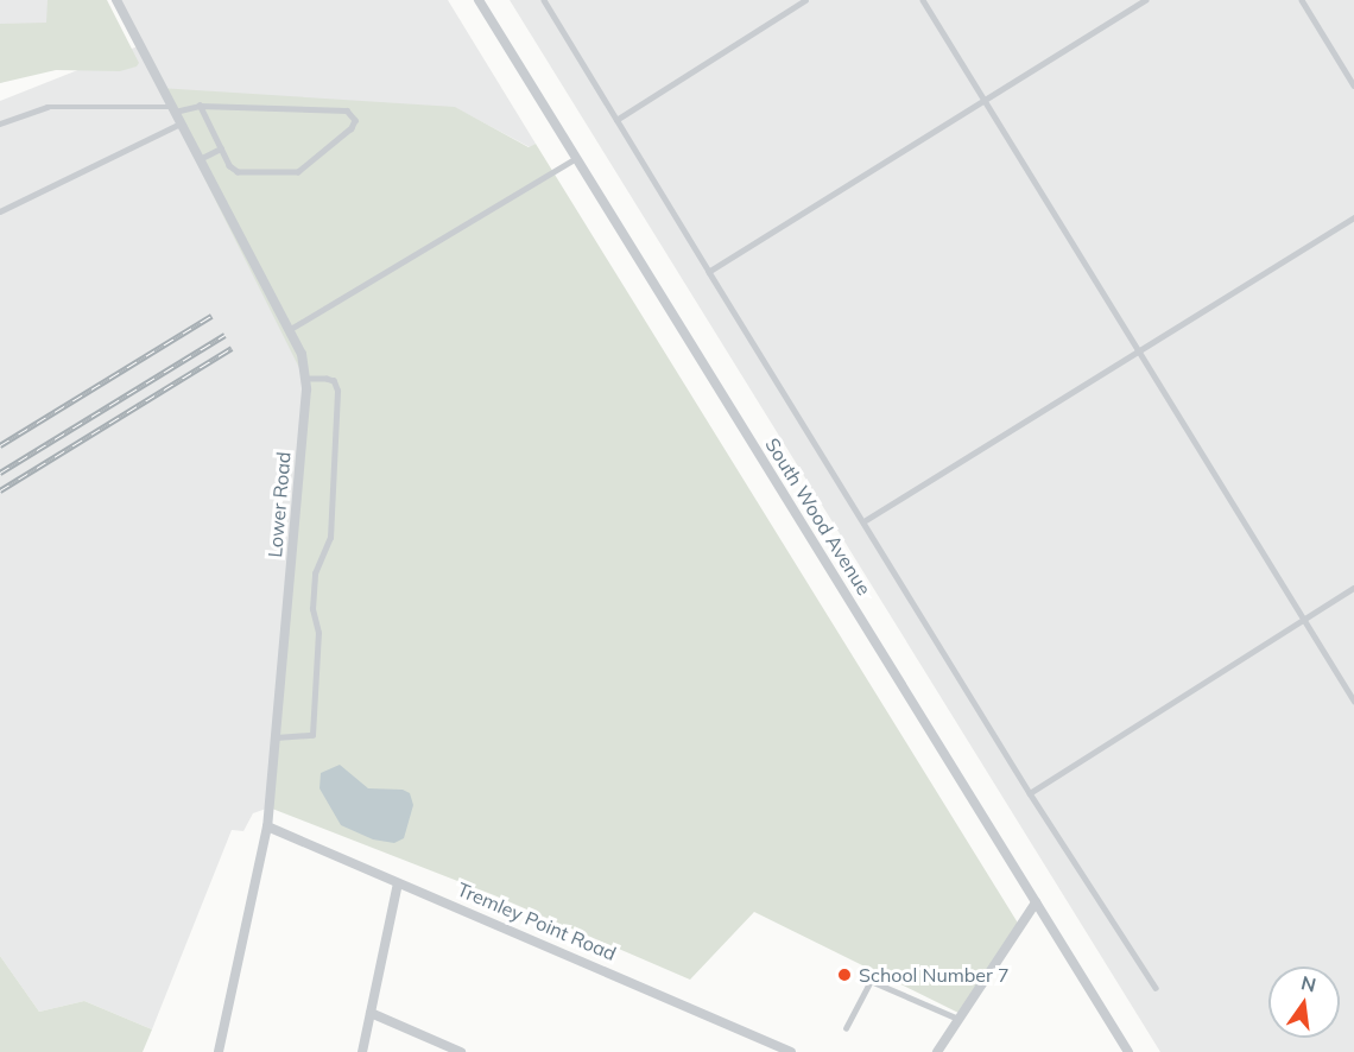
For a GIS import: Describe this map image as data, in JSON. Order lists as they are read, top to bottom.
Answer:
{
  "streets": {
    "street": ["Lower Road", "South Wood Avenue", "Tremley Point Road"]
  },
  "crossings": [
    ["Lower Road", "Tremley Point Road"]
  ],
  "places": ["School Number 7"],
  "north": "top"
}
